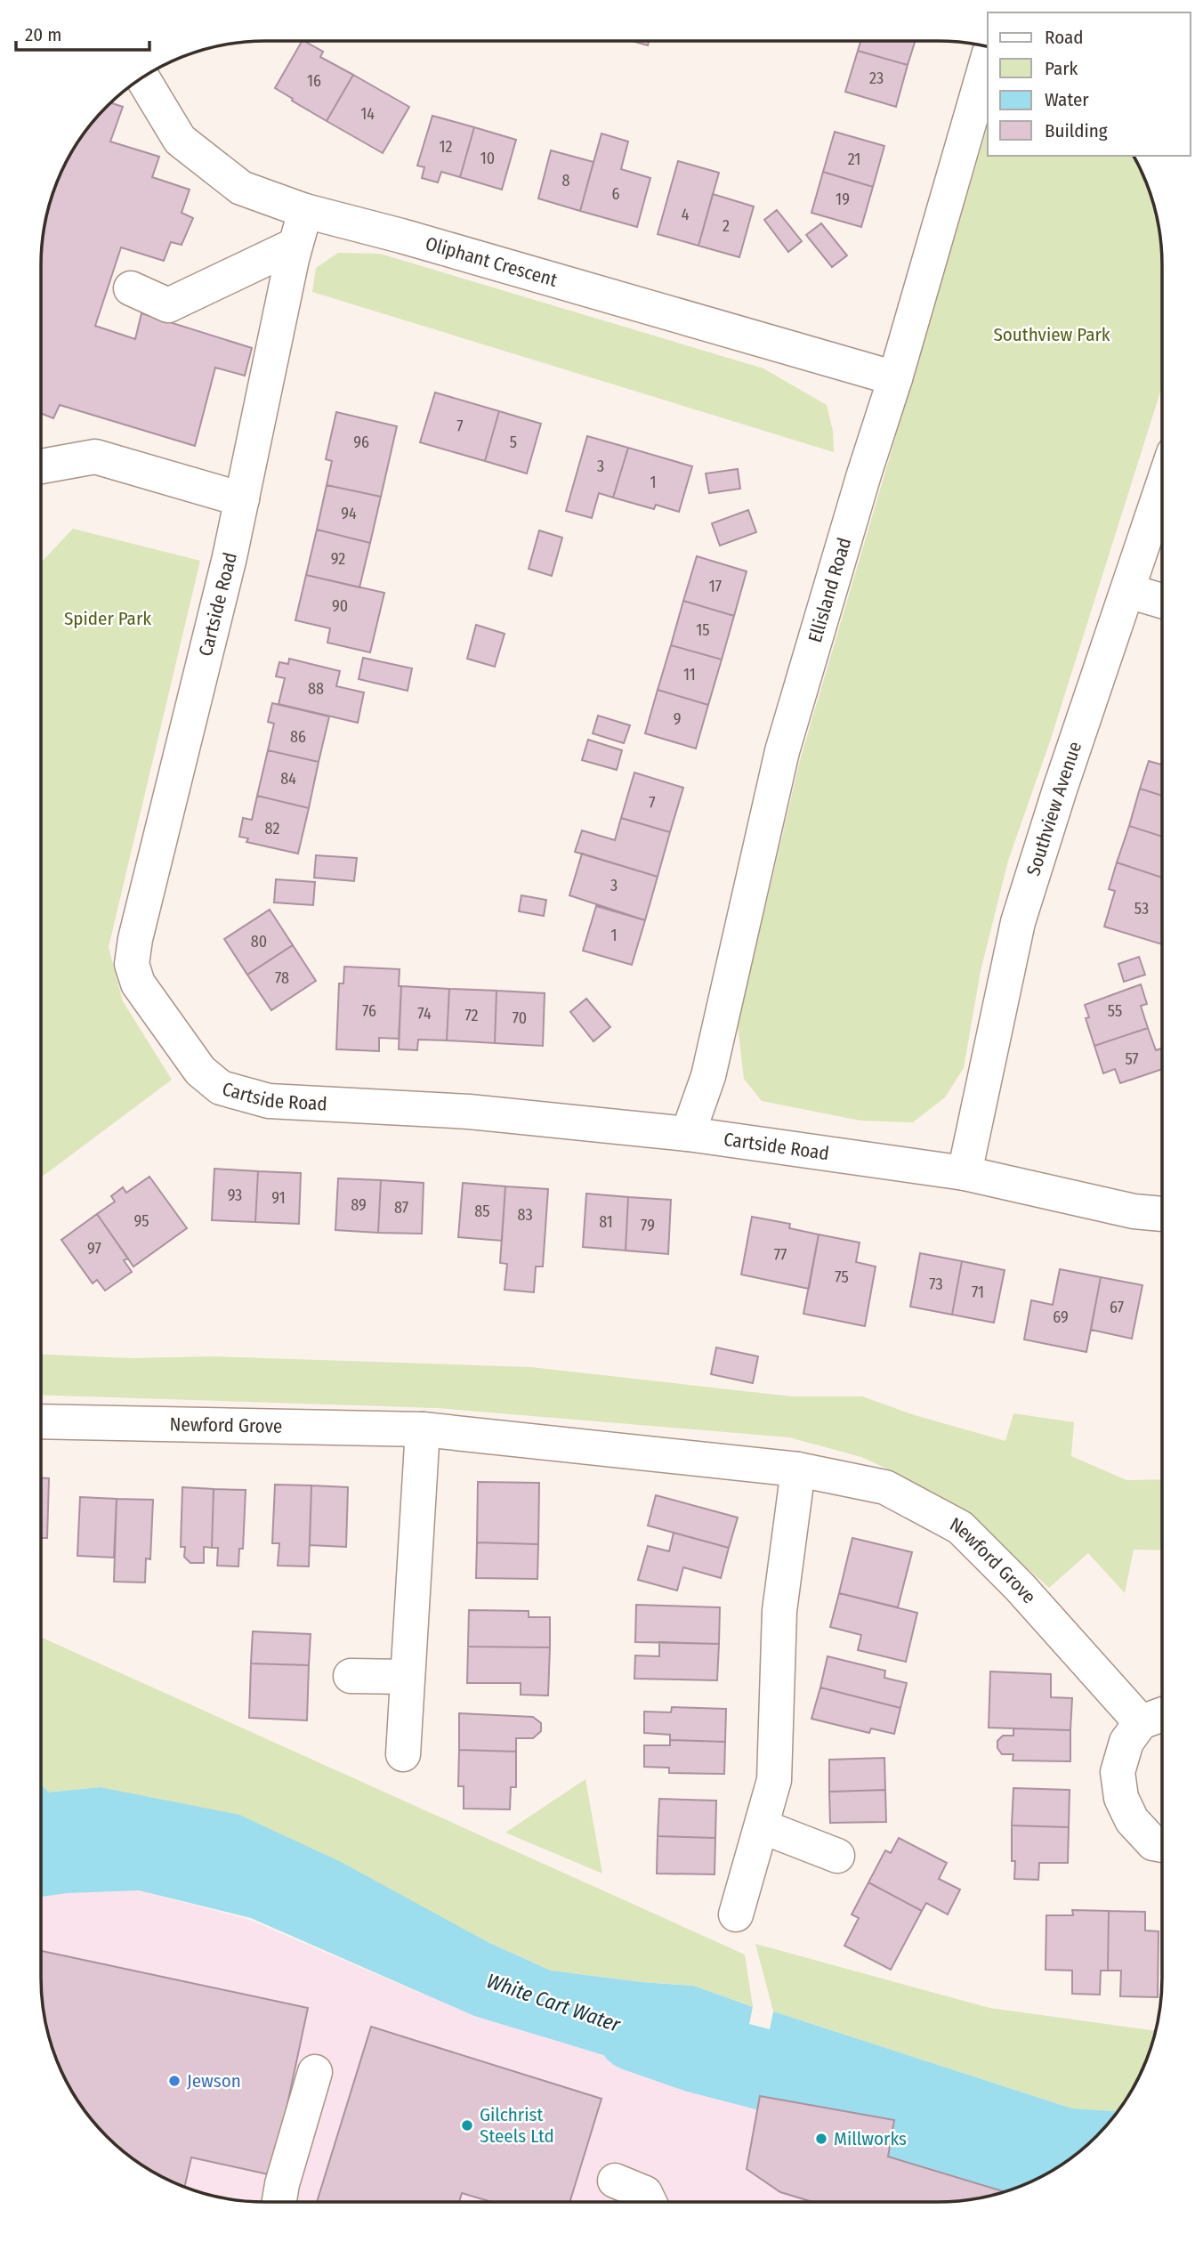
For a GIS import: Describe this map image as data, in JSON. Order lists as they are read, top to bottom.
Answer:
{
  "streets": {
    "street": [
      "Oliphant Crescent",
      "Ellisland Road",
      "Cartside Road",
      "Southview Avenue",
      "Newford Grove"
    ]
  },
  "crossings": [
    ["Oliphant Crescent", "Ellisland Road"],
    ["Oliphant Crescent", "Cartside Road"],
    ["Ellisland Road", "Cartside Road"],
    ["Cartside Road", "Southview Avenue"]
  ],
  "water": ["White Cart Water"],
  "parks": ["Southview Park", "Spider Park"],
  "places": ["Jewson", "Gilchrist Steels Ltd", "Millworks"],
  "house_numbers": [
    "23",
    "16",
    "14",
    "12",
    "10",
    "21",
    "8",
    "6",
    "19",
    "4",
    "2",
    "7",
    "96",
    "5",
    "3",
    "1",
    "94",
    "92",
    "17",
    "90",
    "15",
    "11",
    "88",
    "9",
    "86",
    "84",
    "7",
    "82",
    "3",
    "53",
    "1",
    "80",
    "78",
    "76",
    "55",
    "74",
    "72",
    "70",
    "57",
    "93",
    "91",
    "89",
    "87",
    "85",
    "83",
    "95",
    "81",
    "79",
    "97",
    "77",
    "75",
    "73",
    "71",
    "67",
    "69"
  ],
  "legend": [
    "Road",
    "Park",
    "Water",
    "Building"
  ],
  "scale_bar": "20 m"
}
